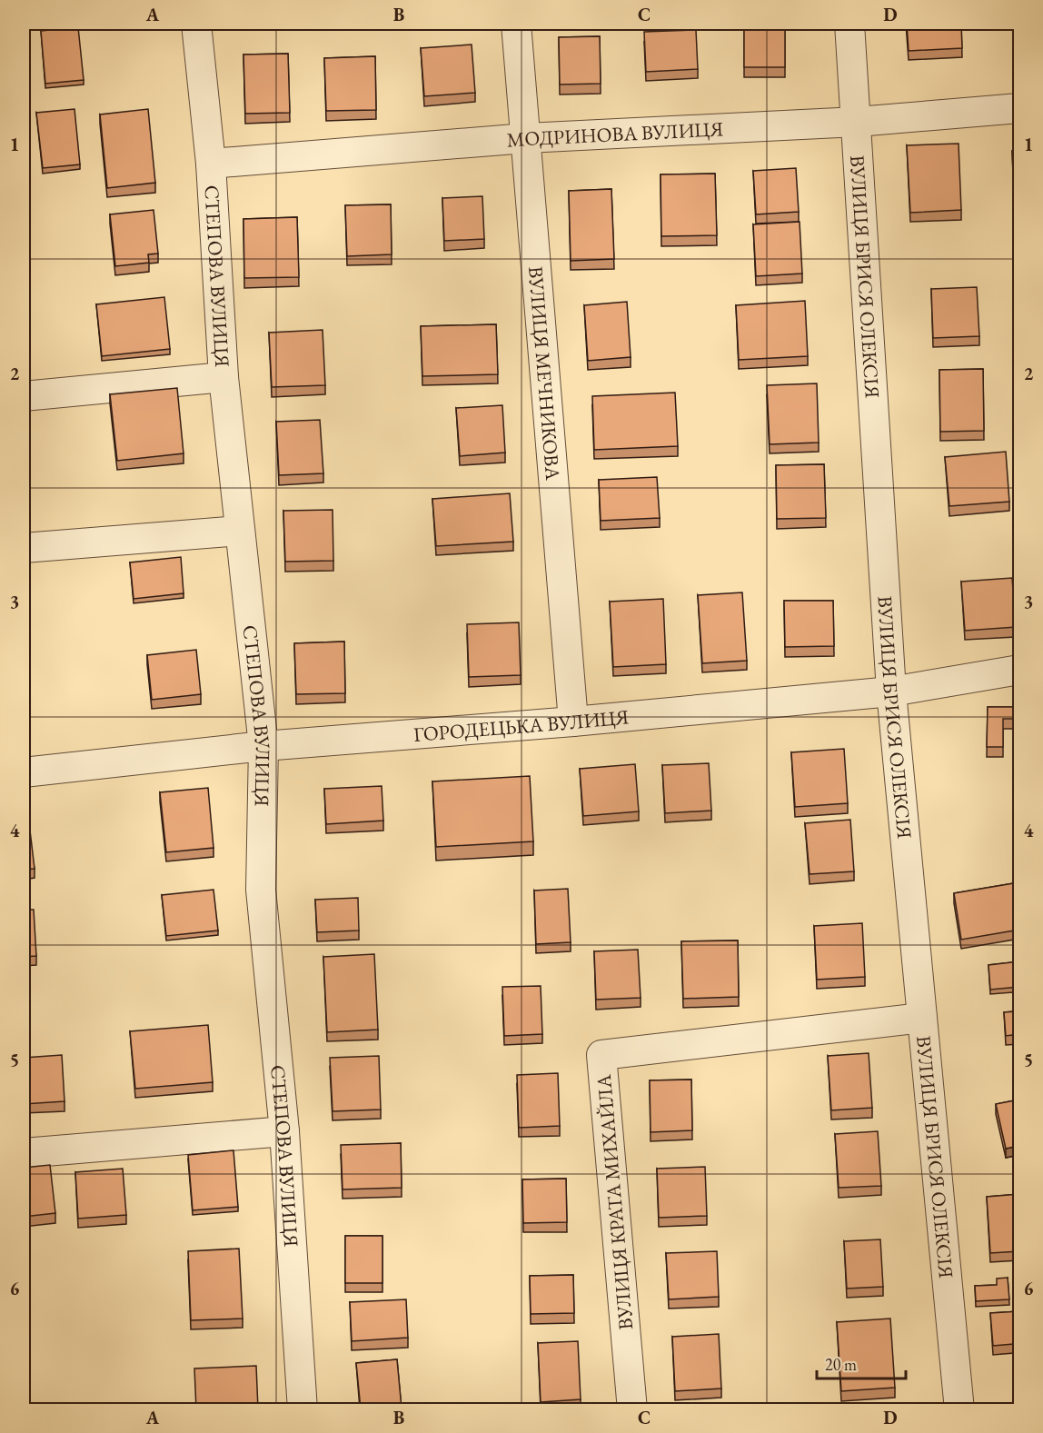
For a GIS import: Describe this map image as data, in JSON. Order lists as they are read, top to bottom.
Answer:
{
  "streets": {
    "street": [
      "МОДРИНОВА ВУЛИЦЯ",
      "СТЕПОВА ВУЛИЦЯ",
      "ВУЛИЦЯ БРИСЯ ОЛЕКСІЯ",
      "ВУЛИЦЯ МЕЧНИКОВА",
      "ГОРОДЕЦЬКА ВУЛИЦЯ",
      "ВУЛИЦЯ КРАТА МИХАЙЛА"
    ]
  },
  "crossings": [
    ["МОДРИНОВА ВУЛИЦЯ", "СТЕПОВА ВУЛИЦЯ"],
    ["МОДРИНОВА ВУЛИЦЯ", "ВУЛИЦЯ БРИСЯ ОЛЕКСІЯ"],
    ["МОДРИНОВА ВУЛИЦЯ", "ВУЛИЦЯ МЕЧНИКОВА"],
    ["СТЕПОВА ВУЛИЦЯ", "ГОРОДЕЦЬКА ВУЛИЦЯ"],
    ["ВУЛИЦЯ БРИСЯ ОЛЕКСІЯ", "ГОРОДЕЦЬКА ВУЛИЦЯ"],
    ["ВУЛИЦЯ БРИСЯ ОЛЕКСІЯ", "ВУЛИЦЯ КРАТА МИХАЙЛА"],
    ["ВУЛИЦЯ МЕЧНИКОВА", "ГОРОДЕЦЬКА ВУЛИЦЯ"]
  ],
  "scale_bar": "20 m",
  "grid": {
    "columns": [
      "A",
      "B",
      "C",
      "D"
    ],
    "rows": [
      "1",
      "2",
      "3",
      "4",
      "5",
      "6"
    ]
  }
}
